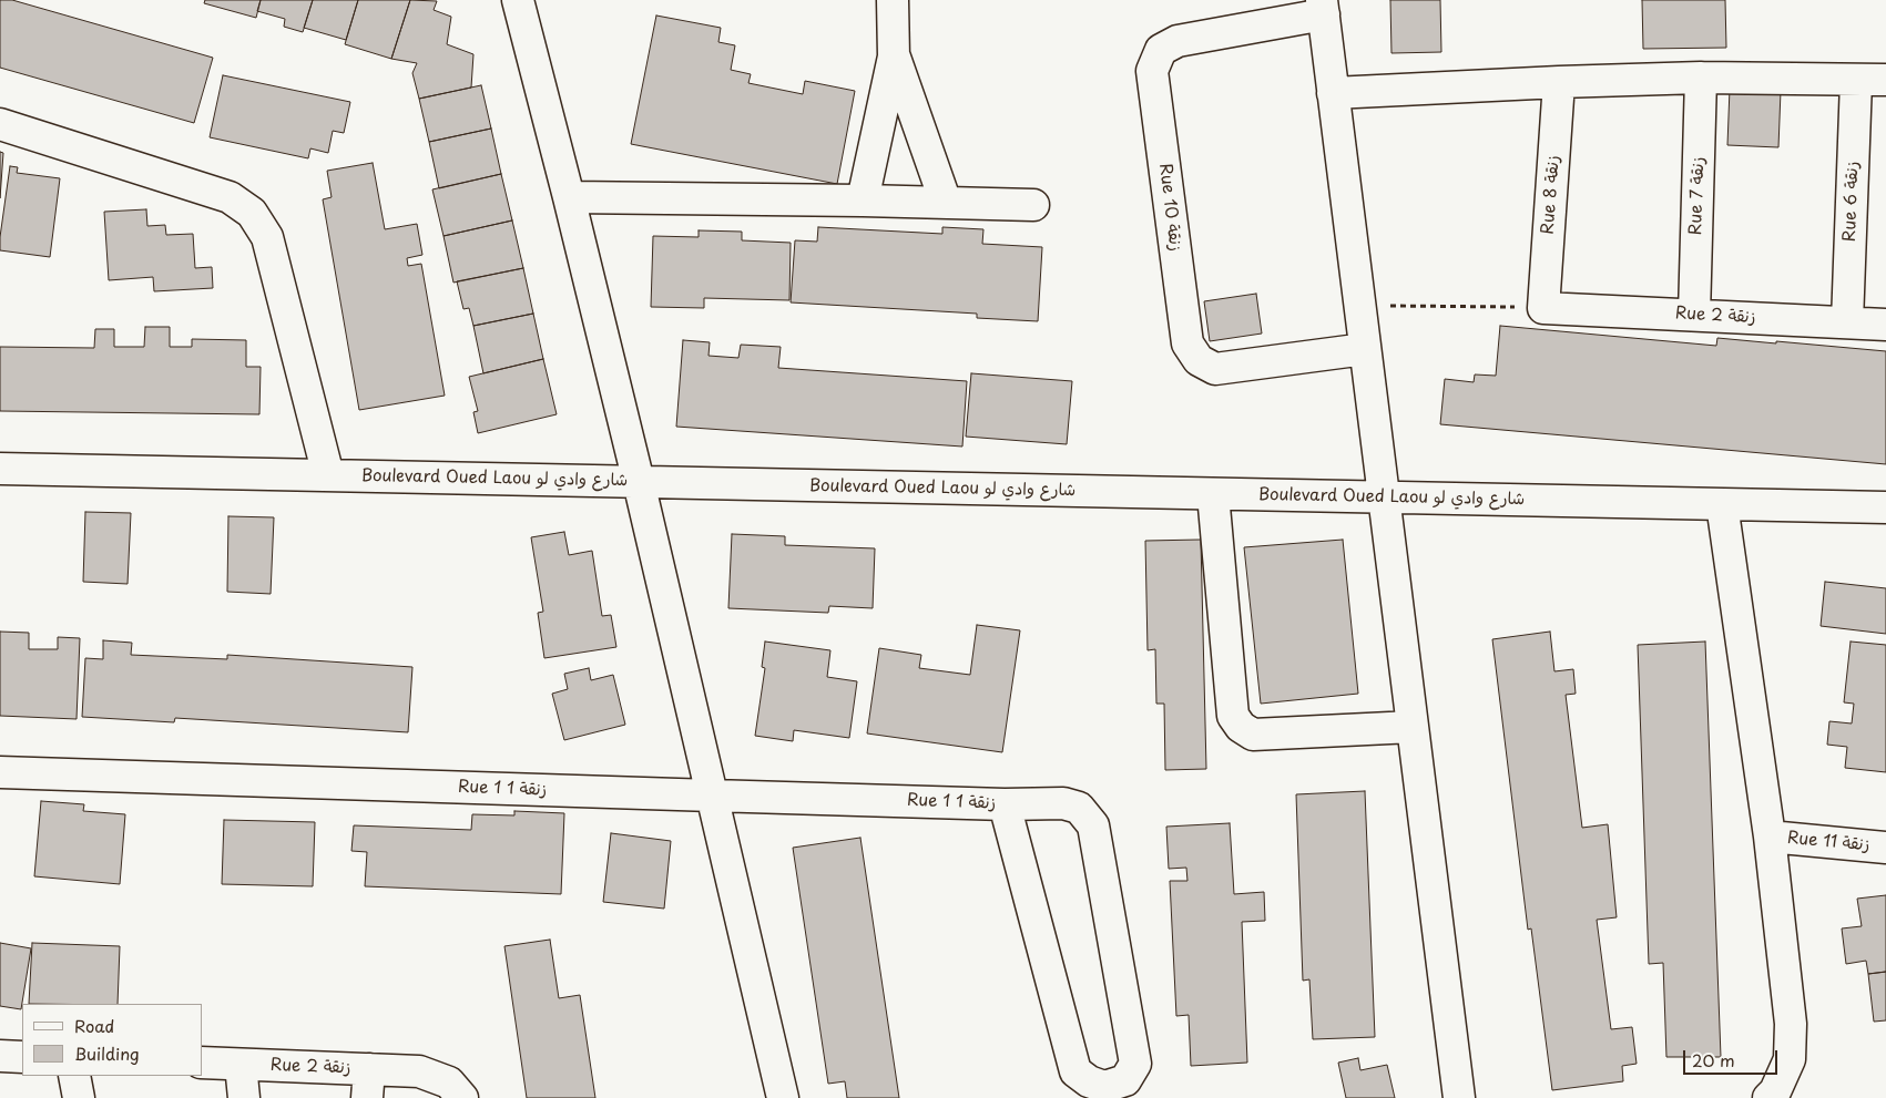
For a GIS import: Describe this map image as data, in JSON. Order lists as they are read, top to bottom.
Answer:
{
  "streets": {
    "street": [
      "Rue 8 زنقة",
      "Rue 7 زنقة",
      "Rue 6 زنقة",
      "Rue 10 زنقة",
      "Rue 2 زنقة",
      "Boulevard Oued Laou شارع وادي لو",
      "Rue 1 زنقة 1",
      "Rue 11 زنقة"
    ]
  },
  "crossings": [
    ["Rue 8 زنقة", "Rue 2 زنقة"],
    ["Rue 7 زنقة", "Rue 2 زنقة"],
    ["Rue 6 زنقة", "Rue 2 زنقة"]
  ],
  "legend": ["Road", "Building"],
  "scale_bar": "20 m"
}
